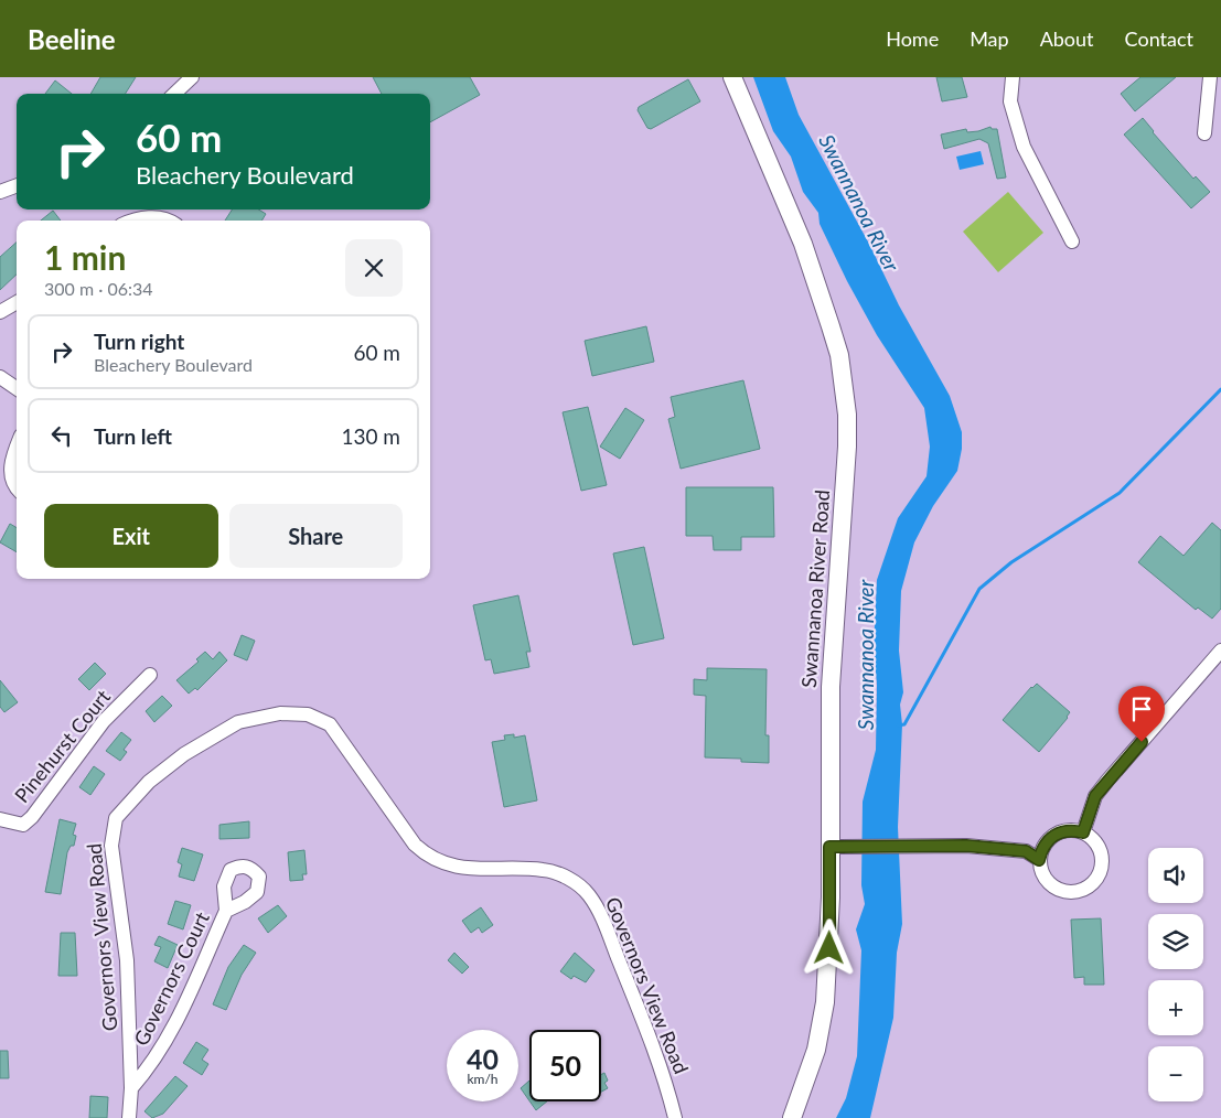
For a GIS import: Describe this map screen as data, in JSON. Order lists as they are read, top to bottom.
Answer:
{
  "streets": {
    "main road": ["Swannanoa River Road"],
    "street": ["Pinehurst Court", "Governors View Road", "Governors Court"]
  },
  "crossings": [
    ["Governors View Road", "Governors Court"]
  ],
  "water": ["Swannanoa River"],
  "page": {
    "header": "Beeline",
    "nav": [
      "Home",
      "Map",
      "About",
      "Contact"
    ],
    "turn": ["60 m", "Bleachery Boulevard"],
    "heading": ["1 min", "300 m · 06:34"],
    "list": [
      {
        "name": "Turn right",
        "note": "Bleachery Boulevard",
        "value": "60 m"
      },
      {
        "name": "Turn left",
        "value": "130 m"
      }
    ],
    "buttons": ["Exit", "Share"],
    "map_buttons": ["+", "−"],
    "speed": "40 km/h",
    "limit": "50"
  }
}
